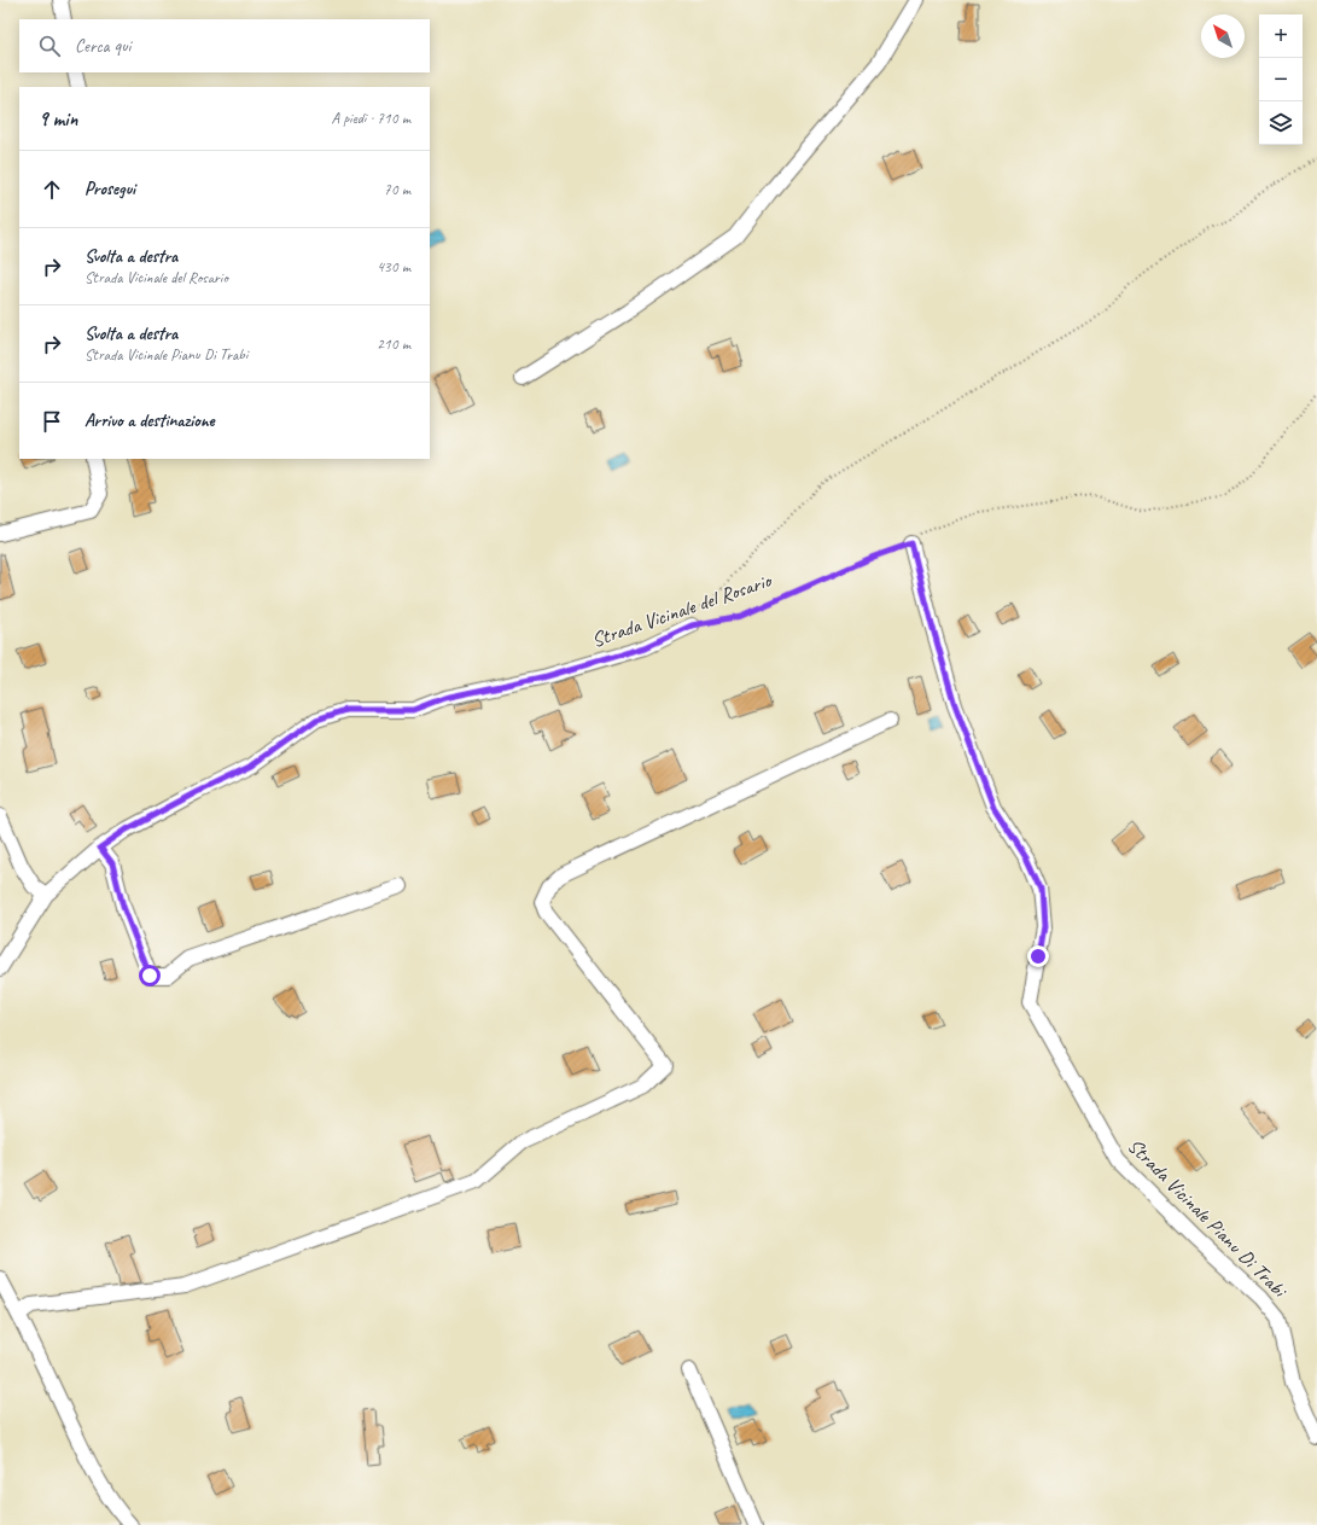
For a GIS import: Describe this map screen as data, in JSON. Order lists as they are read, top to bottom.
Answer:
{
  "streets": {
    "street": ["Strada Vicinale del Rosario", "Strada Vicinale Pianu Di Trabi"]
  },
  "crossings": [
    ["Strada Vicinale del Rosario", "Strada Vicinale Pianu Di Trabi"]
  ],
  "north": "top left",
  "page": {
    "map_buttons": ["+", "−"],
    "search": "Cerca qui",
    "heading": ["9 min", "A piedi · 710 m"],
    "list": [
      ["Prosegui", "70 m"],
      ["Svolta a destra", "Strada Vicinale del Rosario", "430 m"],
      ["Svolta a destra", "Strada Vicinale Pianu Di Trabi", "210 m"],
      "Arrivo a destinazione"
    ]
  }
}
